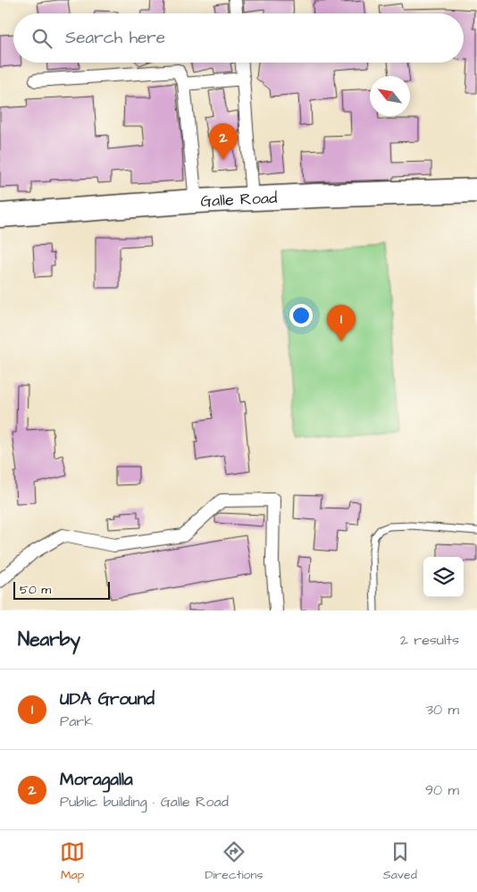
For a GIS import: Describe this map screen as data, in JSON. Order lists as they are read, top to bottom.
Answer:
{
  "streets": {
    "highway": ["Galle Road"]
  },
  "scale_bar": "50 m",
  "north": "top left",
  "page": {
    "search": "Search here",
    "pins": ["2", "1"],
    "scale": "50 m",
    "heading": ["Nearby", "2 results"],
    "list": [
      {
        "mark": "1",
        "name": "UDA Ground",
        "note": "Park",
        "value": "30 m"
      },
      {
        "mark": "2",
        "name": "Moragalla",
        "note": "Public building · Galle Road",
        "value": "90 m"
      }
    ],
    "nav": ["Map", "Directions", "Saved"]
  }
}
